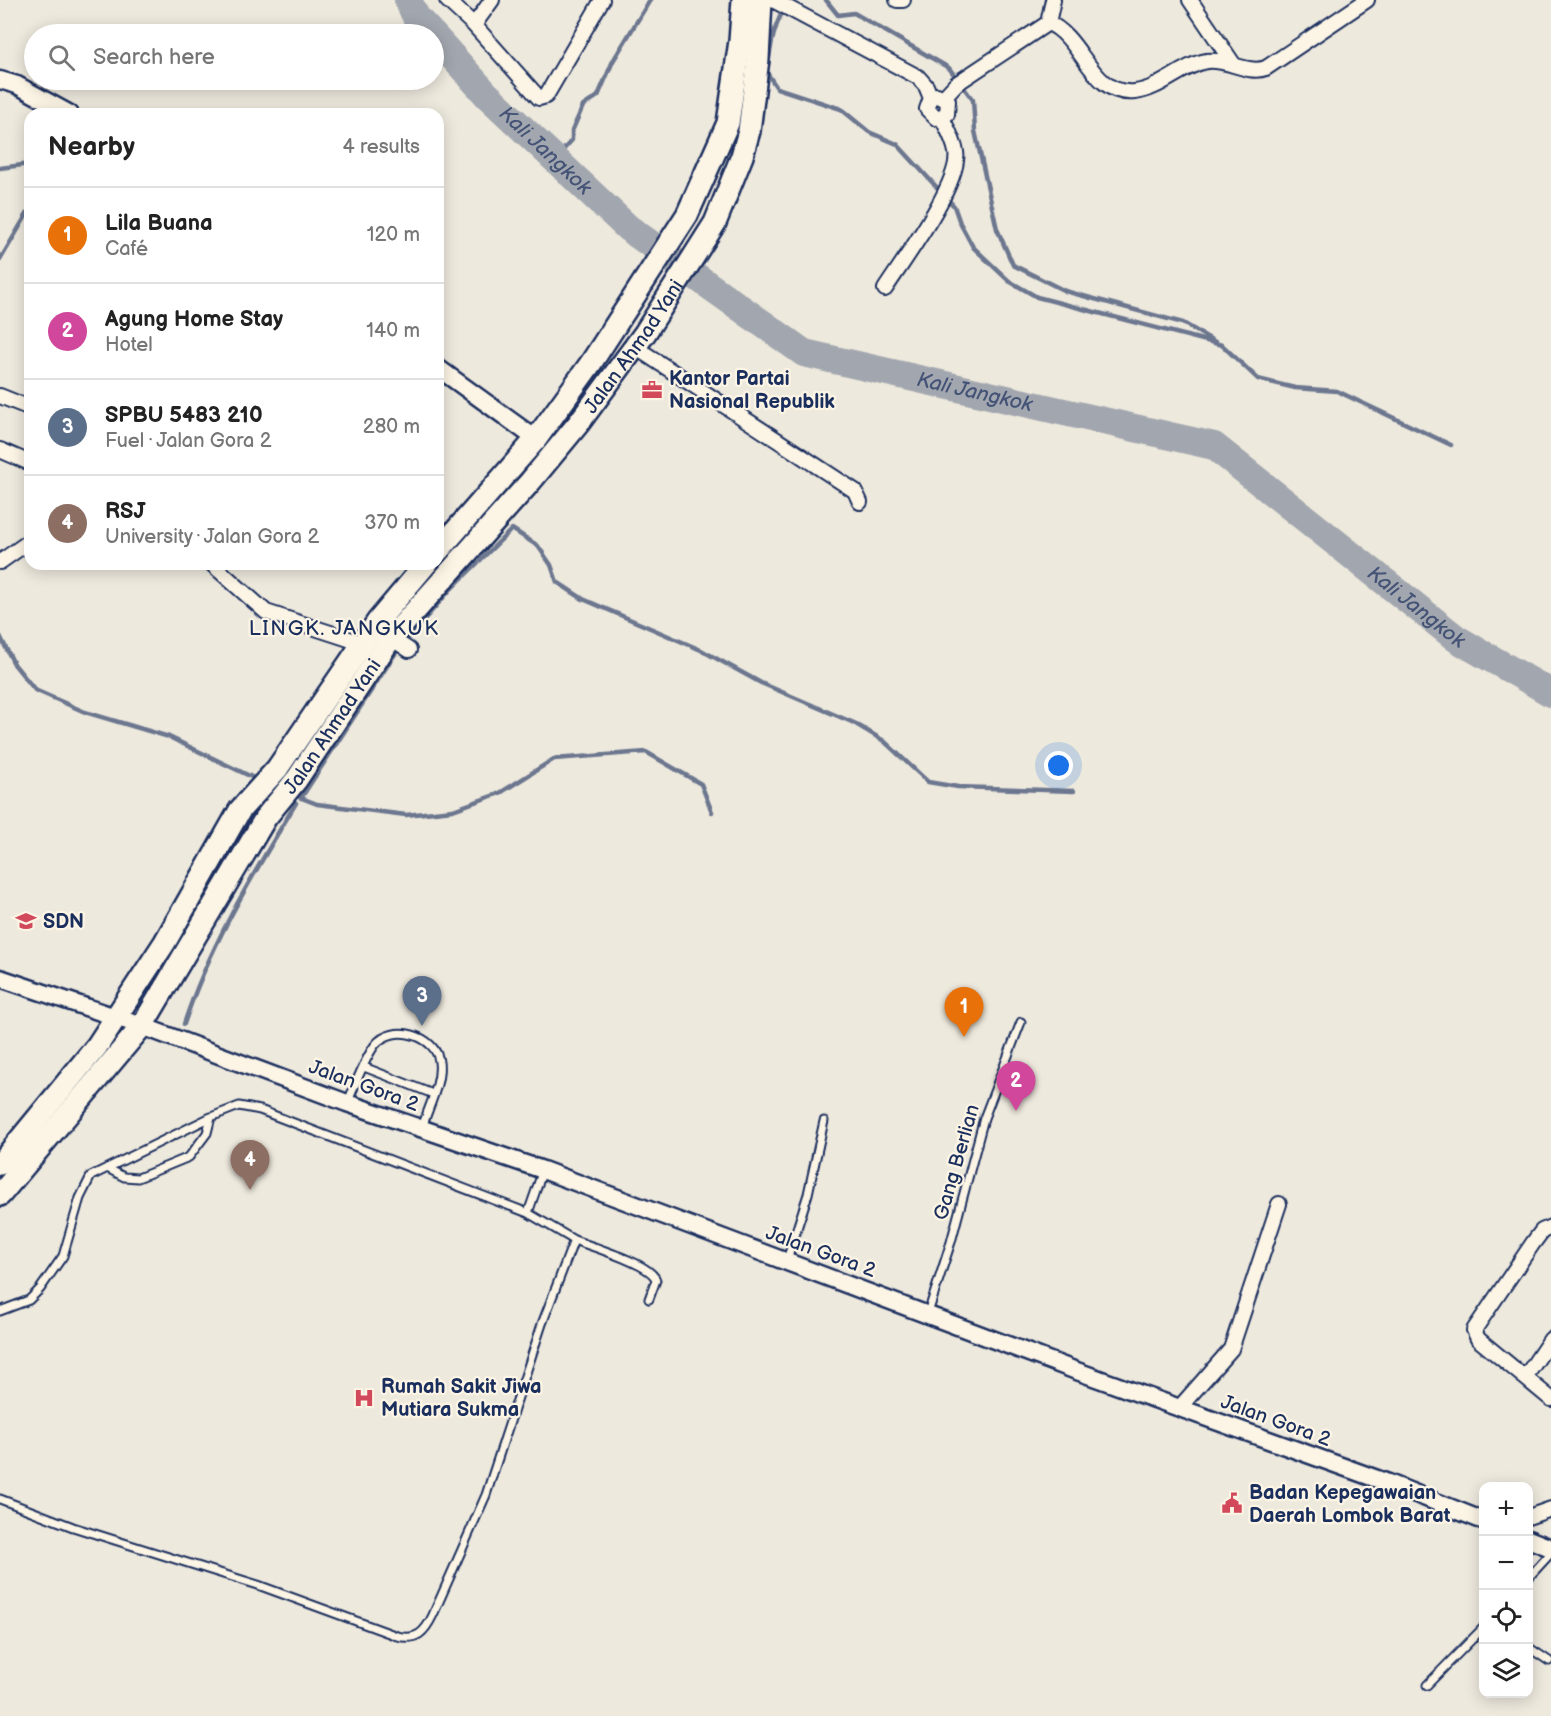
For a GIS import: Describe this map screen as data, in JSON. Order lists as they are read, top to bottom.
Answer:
{
  "streets": {
    "highway": ["Jalan Ahmad Yani"],
    "street": ["Jalan Gora 2"],
    "lane": ["Gang Berlian"]
  },
  "crossings": [
    ["Jalan Ahmad Yani", "Jalan Gora 2"],
    ["Jalan Gora 2", "Gang Berlian"]
  ],
  "districts": ["LINGK. JANGKUK"],
  "water": ["Kali Jangkok"],
  "places": {
    "office": ["Kantor Partai Nasional Republik"],
    "school or university": ["SDN"],
    "hospital": ["Rumah Sakit Jiwa Mutiara Sukma"],
    "public building": ["Badan Kepegawaian Daerah Lombok Barat"]
  },
  "page": {
    "search": "Search here",
    "heading": ["Nearby", "4 results"],
    "list": [
      {
        "mark": "1",
        "name": "Lila Buana",
        "note": "Café",
        "value": "120 m"
      },
      {
        "mark": "2",
        "name": "Agung Home Stay",
        "note": "Hotel",
        "value": "140 m"
      },
      {
        "mark": "3",
        "name": "SPBU 5483 210",
        "note": "Fuel · Jalan Gora 2",
        "value": "280 m"
      },
      {
        "mark": "4",
        "name": "RSJ",
        "note": "University · Jalan Gora 2",
        "value": "370 m"
      }
    ],
    "pins": [
      "3",
      "1",
      "2",
      "4"
    ],
    "map_buttons": ["+", "−"]
  }
}
